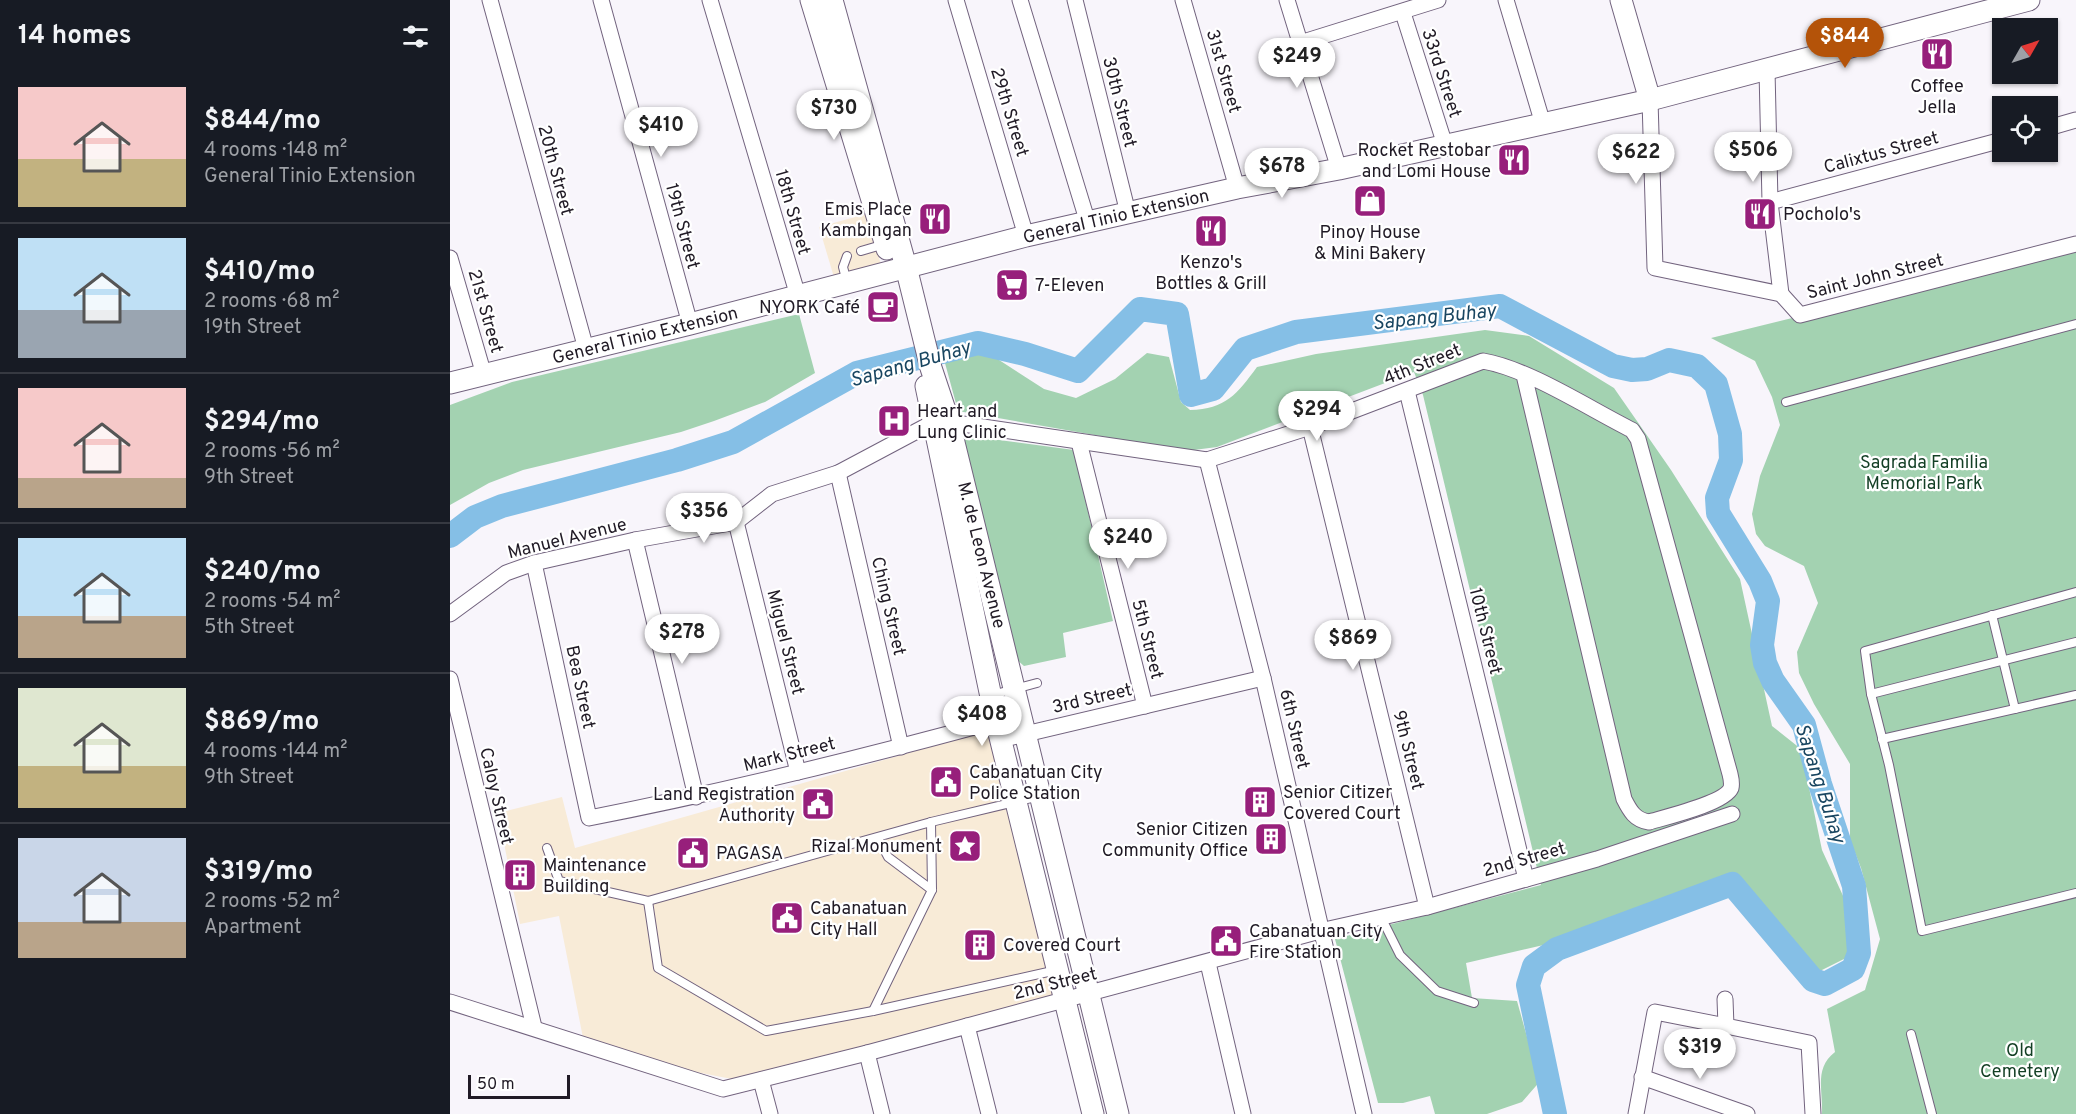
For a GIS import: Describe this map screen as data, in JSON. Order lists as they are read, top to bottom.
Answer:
{
  "streets": {
    "main road": ["General Tinio Extension", "M. de Leon Avenue"],
    "street": [
      "31st Street",
      "33rd Street",
      "30th Street",
      "29th Street",
      "Calixtus Street",
      "20th Street",
      "18th Street",
      "19th Street",
      "Saint John Street",
      "21st Street",
      "4th Street",
      "Manuel Avenue",
      "Ching Street",
      "10th Street",
      "5th Street",
      "Miguel Street",
      "Bea Street",
      "3rd Street",
      "6th Street",
      "9th Street",
      "Mark Street",
      "Caloy Street",
      "2nd Street"
    ]
  },
  "crossings": [
    ["31st Street", "General Tinio Extension"],
    ["33rd Street", "General Tinio Extension"],
    ["30th Street", "General Tinio Extension"],
    ["29th Street", "General Tinio Extension"],
    ["20th Street", "General Tinio Extension"],
    ["18th Street", "General Tinio Extension"],
    ["General Tinio Extension", "19th Street"],
    ["General Tinio Extension", "Saint John Street"],
    ["General Tinio Extension", "21st Street"],
    ["General Tinio Extension", "M. de Leon Avenue"],
    ["4th Street", "Manuel Avenue"],
    ["4th Street", "M. de Leon Avenue"],
    ["4th Street", "10th Street"],
    ["4th Street", "5th Street"],
    ["4th Street", "6th Street"],
    ["4th Street", "9th Street"],
    ["Manuel Avenue", "M. de Leon Avenue"],
    ["Manuel Avenue", "Ching Street"],
    ["Manuel Avenue", "Miguel Street"],
    ["Manuel Avenue", "Bea Street"],
    ["M. de Leon Avenue", "3rd Street"],
    ["M. de Leon Avenue", "Mark Street"],
    ["M. de Leon Avenue", "2nd Street"],
    ["Ching Street", "Mark Street"],
    ["10th Street", "2nd Street"],
    ["5th Street", "3rd Street"],
    ["Miguel Street", "Mark Street"],
    ["Bea Street", "Mark Street"],
    ["3rd Street", "6th Street"],
    ["3rd Street", "Mark Street"],
    ["6th Street", "2nd Street"],
    ["9th Street", "2nd Street"],
    ["Caloy Street", "2nd Street"]
  ],
  "water": ["Sapang Buhay"],
  "parks": ["Sagrada Familia Memorial Park", "Old Cemetery"],
  "places": {
    "restaurant": [
      "Coffee Jella",
      "Rocket Restobar and Lomi House",
      "Pocholo's",
      "Emis Place Kambingan",
      "Kenzo's Bottles & Grill"
    ],
    "shop": ["Pinoy House & Mini Bakery"],
    "supermarket": ["7-Eleven"],
    "cafe": ["NYORK Café"],
    "hospital": ["Heart and Lung Clinic"],
    "public building": [
      "Cabanatuan City Police Station",
      "Land Registration Authority",
      "PAGASA",
      "Cabanatuan City Hall",
      "Cabanatuan City Fire Station"
    ],
    "building": [
      "Senior Citizer Covered Court",
      "Senior Citizen Community Office",
      "Maintenance Building",
      "Covered Court"
    ],
    "place": ["Rizal Monument"]
  },
  "scale_bar": "50 m",
  "north": "top right",
  "page": {
    "heading": "14 homes",
    "price": [
      "$844",
      "$249",
      "$730",
      "$410",
      "$506",
      "$622",
      "$678",
      "$294",
      "$356",
      "$240",
      "$278",
      "$869",
      "$408",
      "$319"
    ],
    "list": [
      {
        "name": "$844/mo",
        "note": "4 rooms · 148 m² · General Tinio Extension"
      },
      {
        "name": "$410/mo",
        "note": "2 rooms · 68 m² · 19th Street"
      },
      {
        "name": "$294/mo",
        "note": "2 rooms · 56 m² · 9th Street"
      },
      {
        "name": "$240/mo",
        "note": "2 rooms · 54 m² · 5th Street"
      },
      {
        "name": "$869/mo",
        "note": "4 rooms · 144 m² · 9th Street"
      },
      {
        "name": "$319/mo",
        "note": "2 rooms · 52 m² · Apartment"
      }
    ],
    "scale": "50 m"
  }
}
